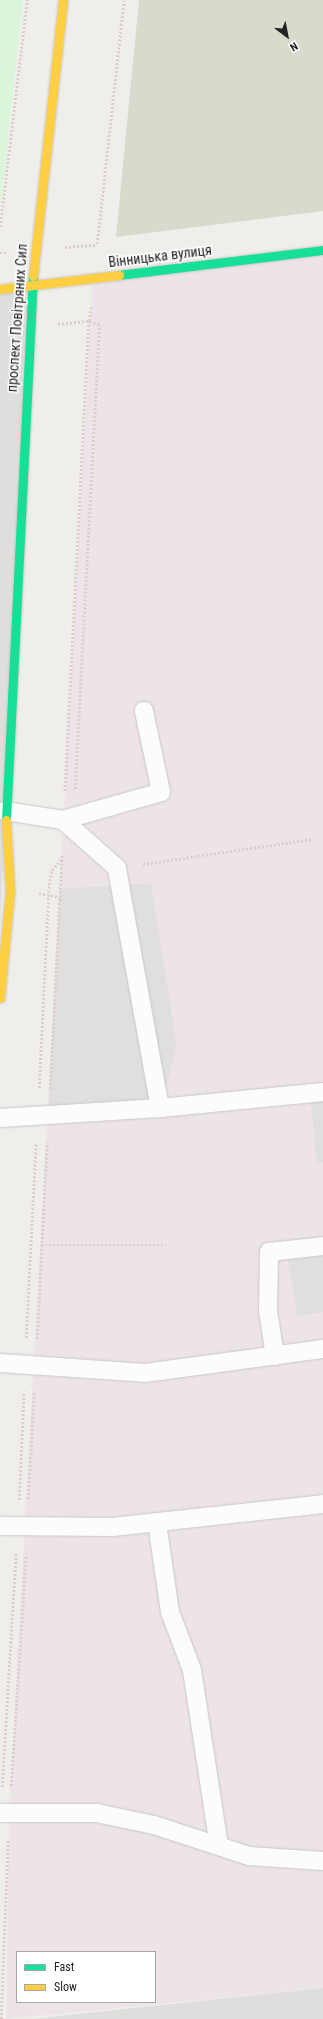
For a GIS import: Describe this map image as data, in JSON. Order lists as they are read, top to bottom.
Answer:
{
  "streets": {
    "main road": ["Вінницька вулиця", "проспект Повітряних Сил"]
  },
  "crossings": [
    ["Вінницька вулиця", "проспект Повітряних Сил"]
  ],
  "legend": ["Fast", "Slow"],
  "north": "bottom right"
}
